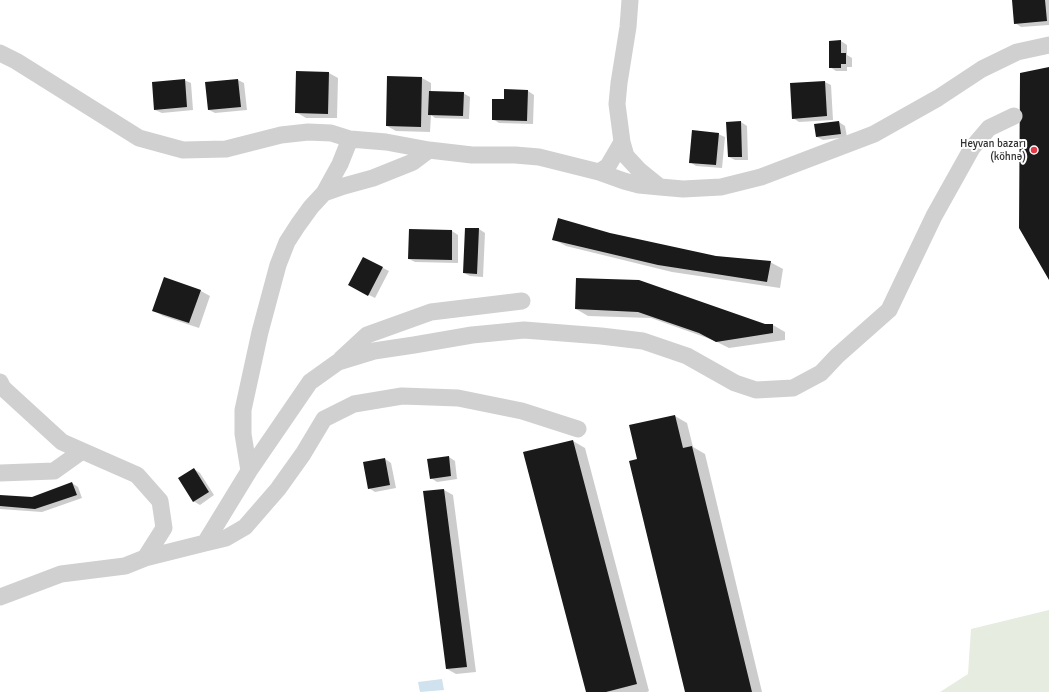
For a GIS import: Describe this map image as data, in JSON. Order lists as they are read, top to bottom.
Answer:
{
  "places": ["Heyvan bazarı (köhnə)"]
}
